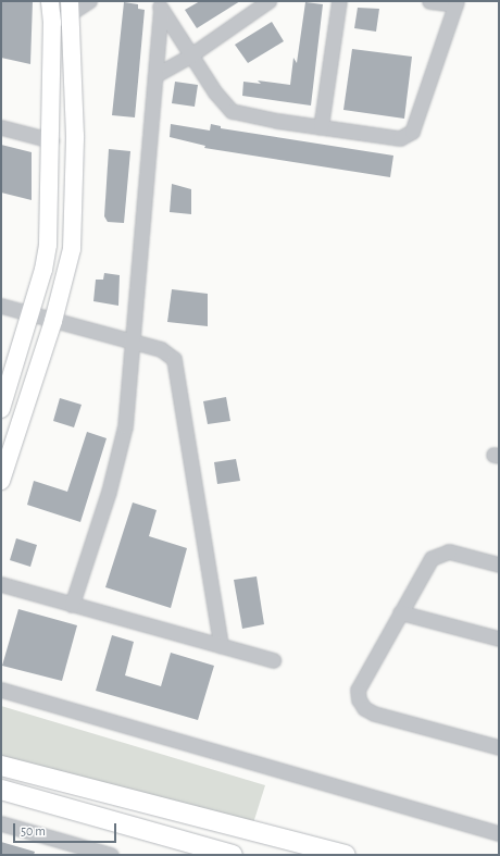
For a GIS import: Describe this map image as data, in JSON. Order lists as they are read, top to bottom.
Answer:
{
  "scale_bar": "50 m"
}
